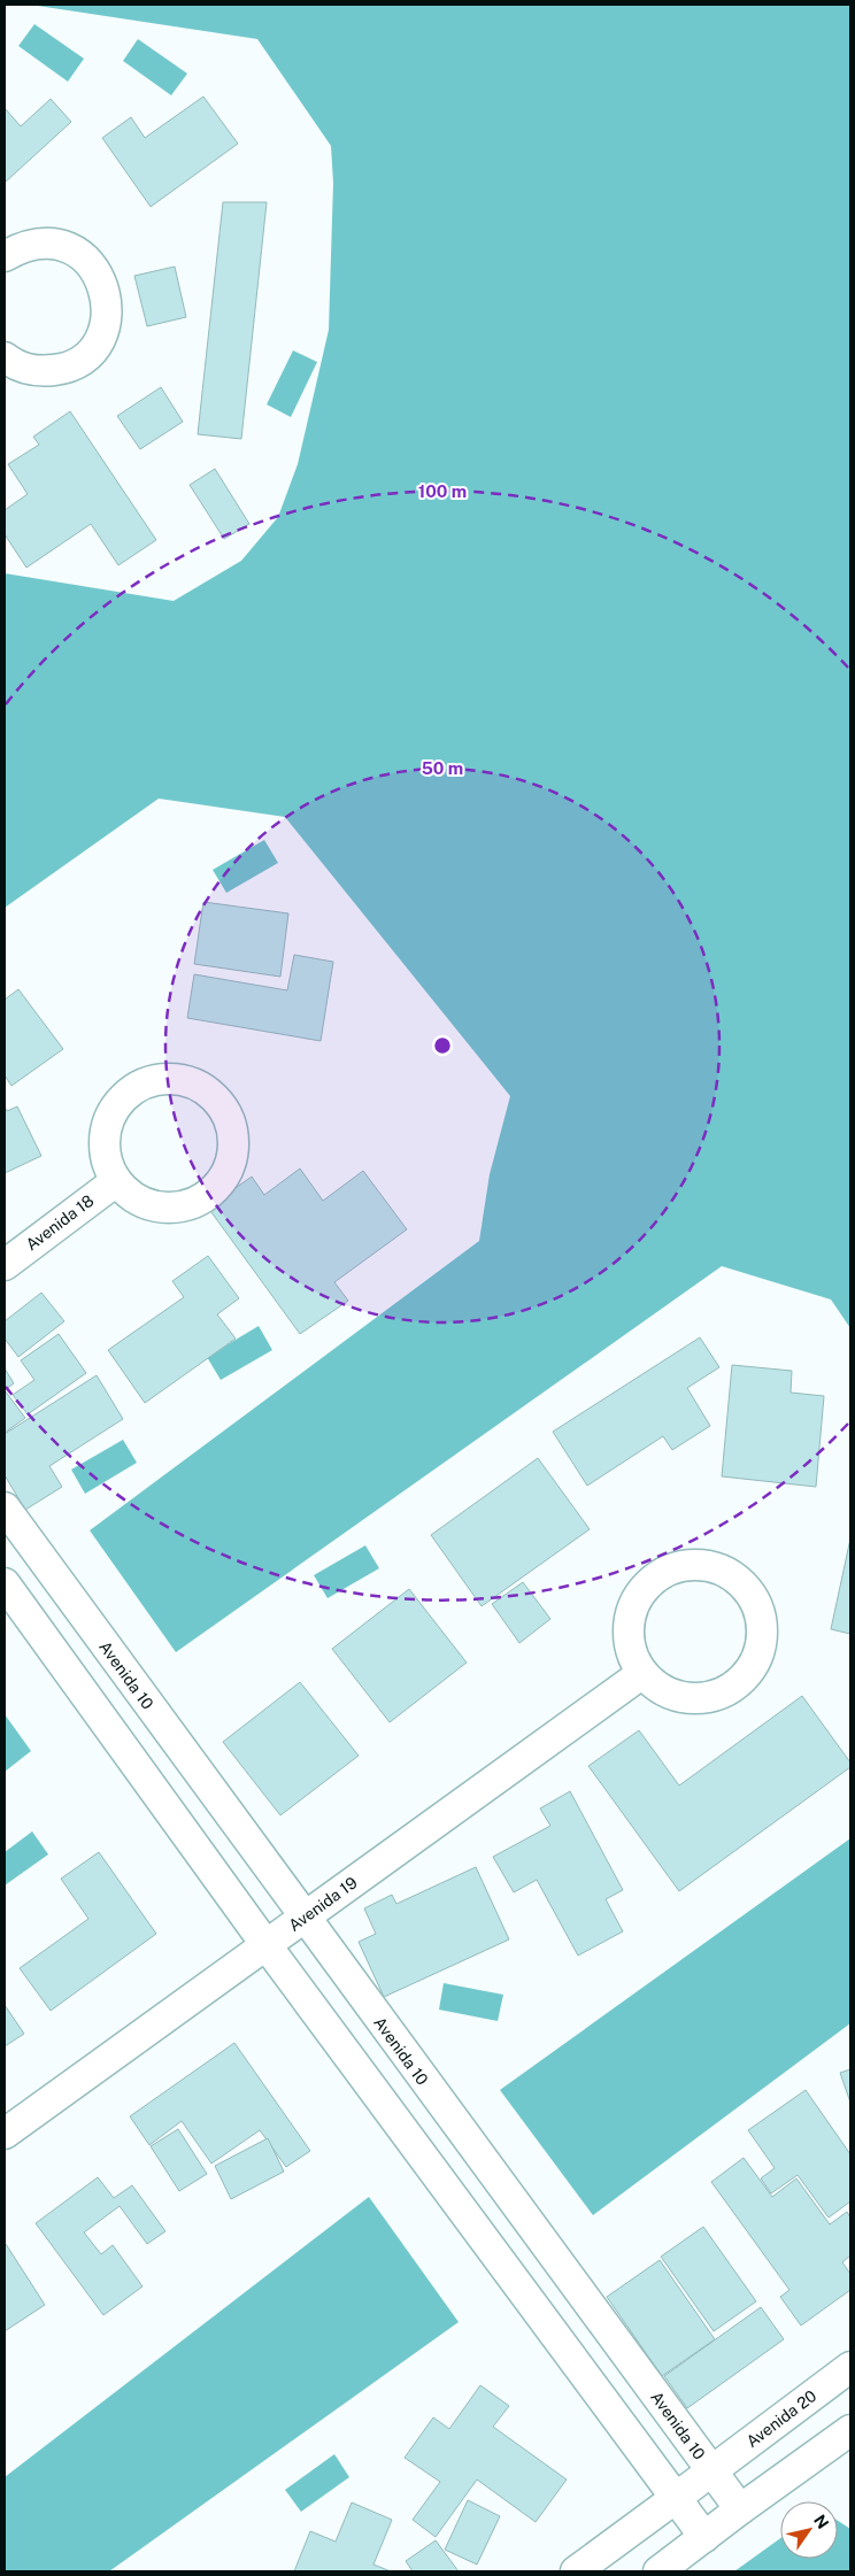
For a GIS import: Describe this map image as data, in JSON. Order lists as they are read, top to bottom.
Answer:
{
  "streets": {
    "street": [
      "Avenida 18",
      "Avenida 10",
      "Avenida 19",
      "Avenida 20"
    ]
  },
  "crossings": [
    ["Avenida 10", "Avenida 19"],
    ["Avenida 10", "Avenida 20"]
  ],
  "north": "top right",
  "rings": ["100 m", "50 m"]
}
